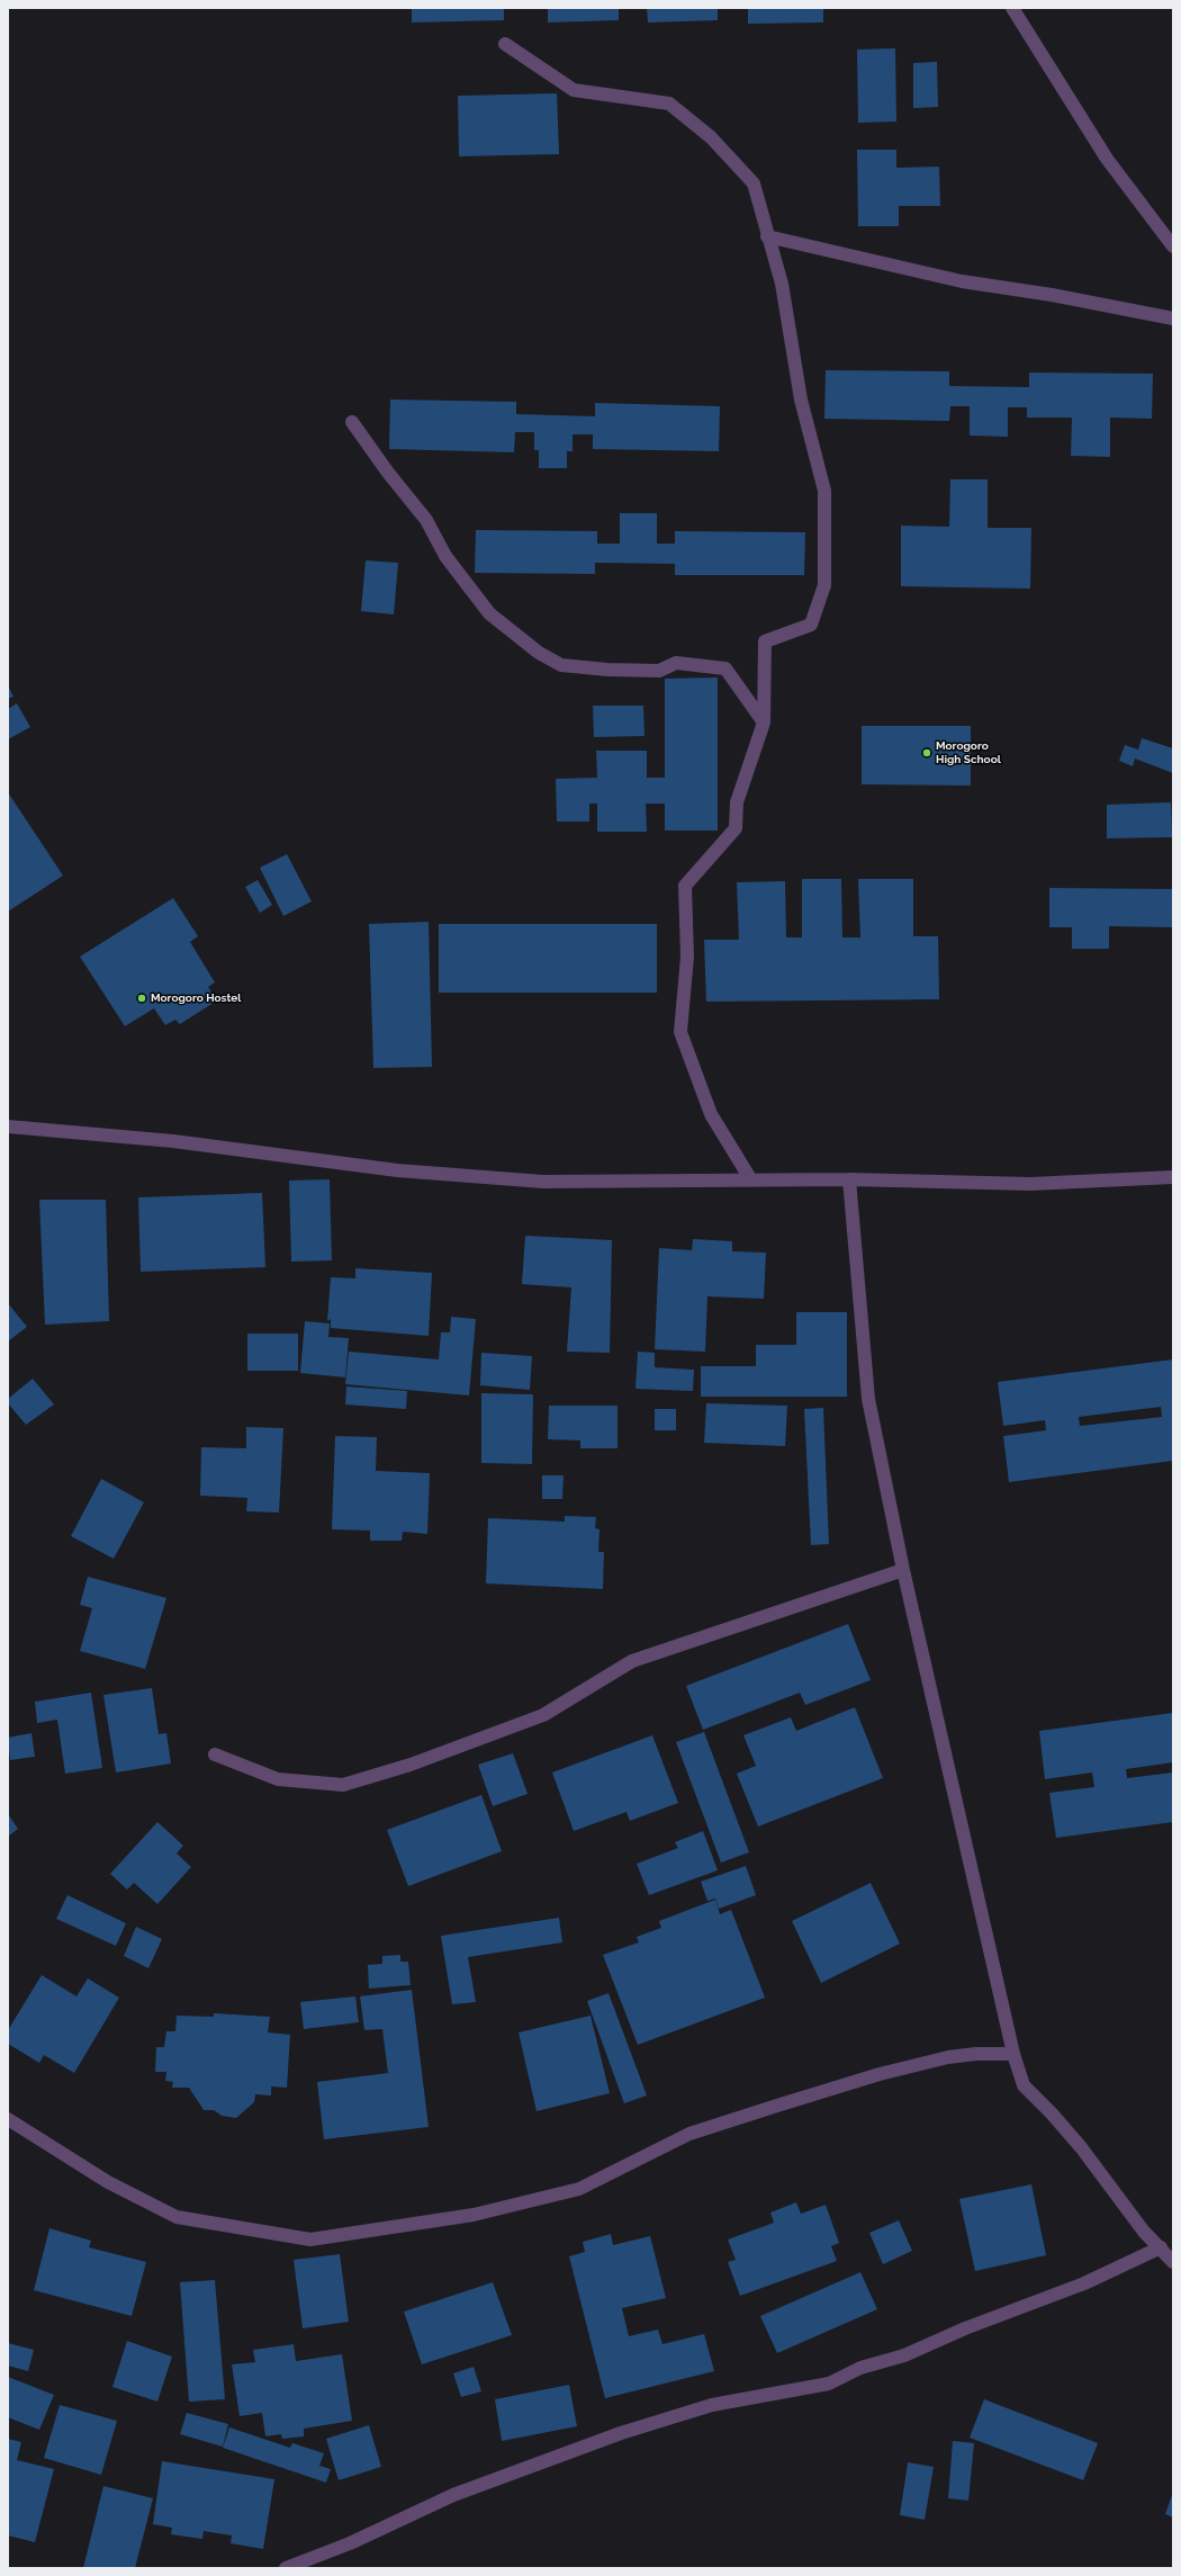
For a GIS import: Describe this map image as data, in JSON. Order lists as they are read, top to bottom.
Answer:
{
  "places": ["Morogoro High School", "Morogoro Hostel"]
}
